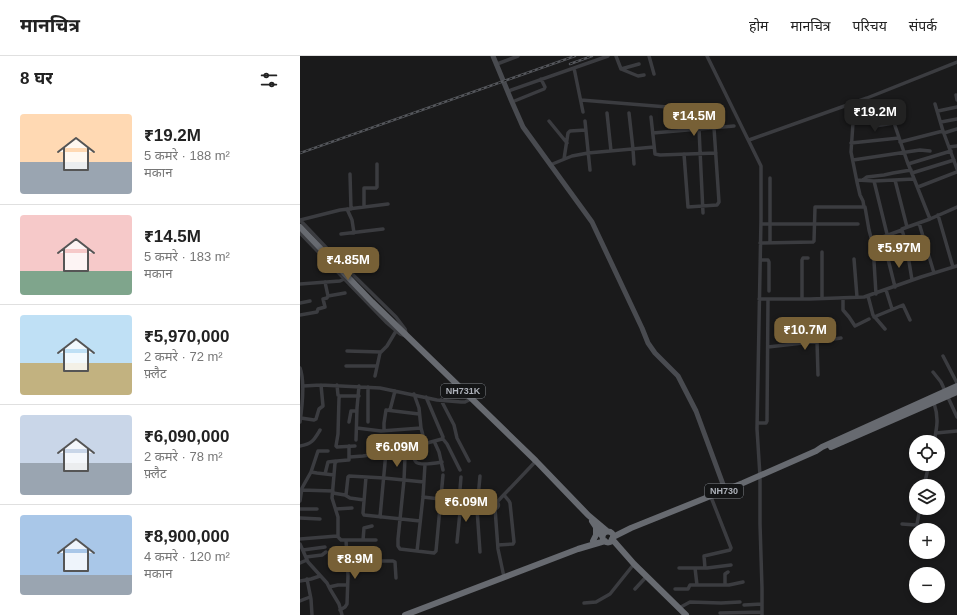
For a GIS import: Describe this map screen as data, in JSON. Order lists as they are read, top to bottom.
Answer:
{
  "streets": {
    "highway": ["NH731K", "NH730"]
  },
  "crossings": [
    ["NH731K", "NH730"]
  ],
  "page": {
    "header": "मानचित्र",
    "nav": [
      "होम",
      "मानचित्र",
      "परिचय",
      "संपर्क"
    ],
    "heading": "8 घर",
    "price": [
      "₹19.2M",
      "₹14.5M",
      "₹5.97M",
      "₹4.85M",
      "₹10.7M",
      "₹6.09M",
      "₹6.09M",
      "₹8.9M"
    ],
    "list": [
      {
        "name": "₹19.2M",
        "note": "5 कमरे · 188 m² · मकान"
      },
      {
        "name": "₹14.5M",
        "note": "5 कमरे · 183 m² · मकान"
      },
      {
        "name": "₹5,970,000",
        "note": "2 कमरे · 72 m² · फ़्लैट"
      },
      {
        "name": "₹6,090,000",
        "note": "2 कमरे · 78 m² · फ़्लैट"
      },
      {
        "name": "₹8,900,000",
        "note": "4 कमरे · 120 m² · मकान"
      }
    ],
    "map_buttons": ["+", "−"]
  }
}
